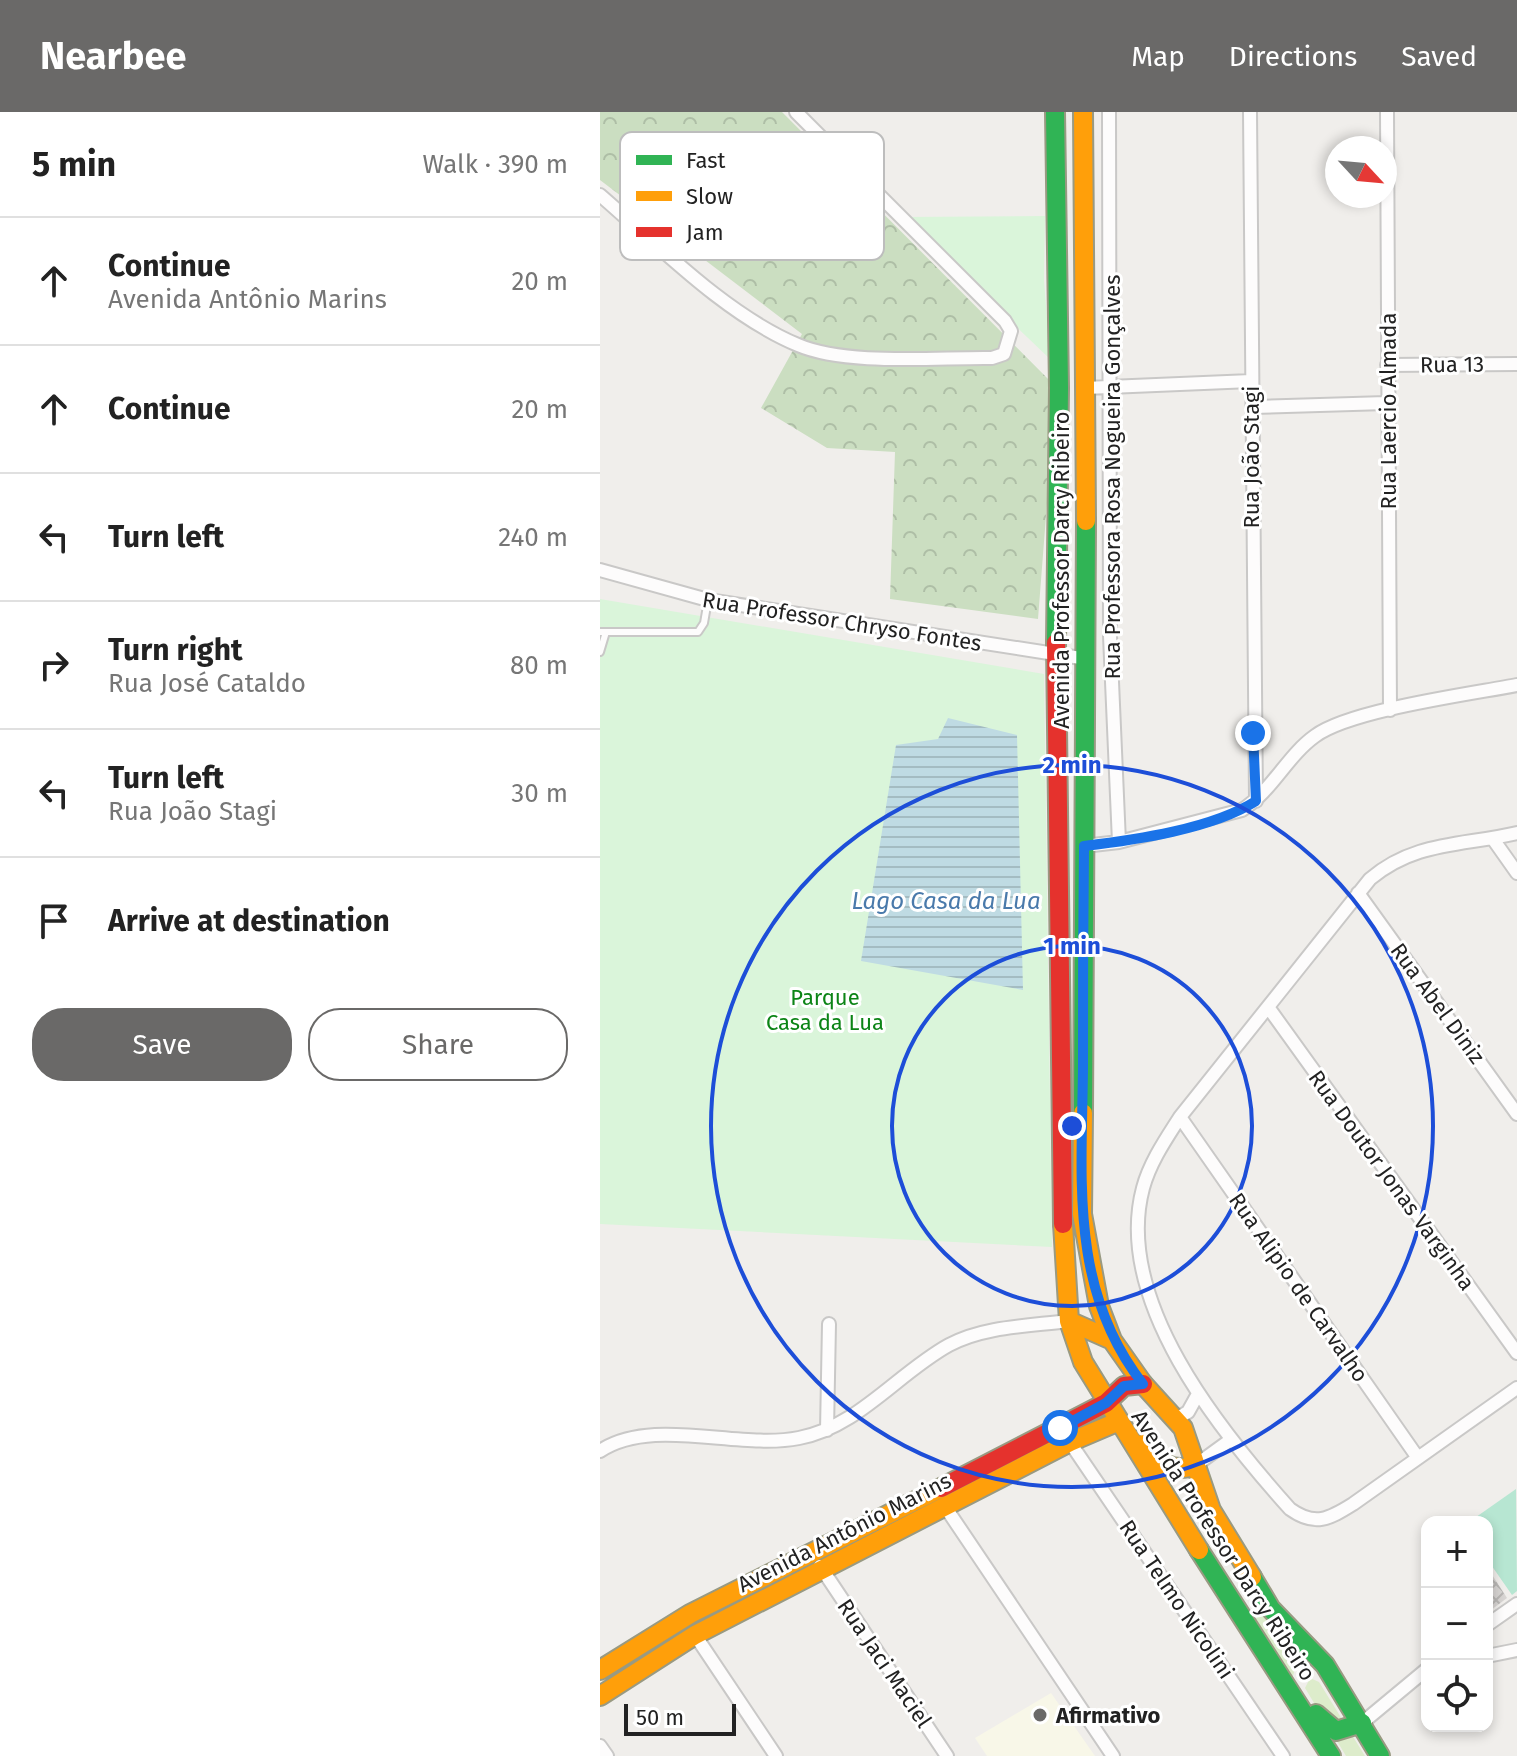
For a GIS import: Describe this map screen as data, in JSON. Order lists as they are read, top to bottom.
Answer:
{
  "streets": {
    "main road": ["Avenida Professor Darcy Ribeiro", "Avenida Antônio Marins"],
    "street": [
      "Rua 13",
      "Rua Laercio Almada",
      "Rua João Stagi",
      "Rua Professora Rosa Nogueira Gonçalves",
      "Rua Professor Chryso Fontes",
      "Rua Abel Diniz",
      "Rua Doutor Jonas Varginha",
      "Rua Alipio de Carvalho",
      "Rua Telmo Nicolini",
      "Rua Jaci Maciel"
    ]
  },
  "crossings": [
    ["Rua 13", "Rua Laercio Almada"],
    ["Avenida Professor Darcy Ribeiro", "Rua Professor Chryso Fontes"],
    ["Avenida Professor Darcy Ribeiro", "Avenida Antônio Marins"],
    ["Avenida Antônio Marins", "Rua Telmo Nicolini"],
    ["Avenida Antônio Marins", "Rua Jaci Maciel"]
  ],
  "water": ["Lago Casa da Lua"],
  "parks": ["Parque Casa da Lua"],
  "places": ["Afirmativo"],
  "legend": ["Fast", "Slow", "Jam"],
  "scale_bar": "50 m",
  "north": "bottom right",
  "page": {
    "header": "Nearbee",
    "nav": ["Map", "Directions", "Saved"],
    "heading": ["5 min", "Walk · 390 m"],
    "list": [
      ["Continue", "Avenida Antônio Marins", "20 m"],
      ["Continue", "20 m"],
      ["Turn left", "240 m"],
      ["Turn right", "Rua José Cataldo", "80 m"],
      ["Turn left", "Rua João Stagi", "30 m"],
      "Arrive at destination"
    ],
    "buttons": ["Save", "Share"],
    "map_buttons": ["+", "−"],
    "scale": "50 m"
  },
  "rings": ["2 min", "1 min"]
}
